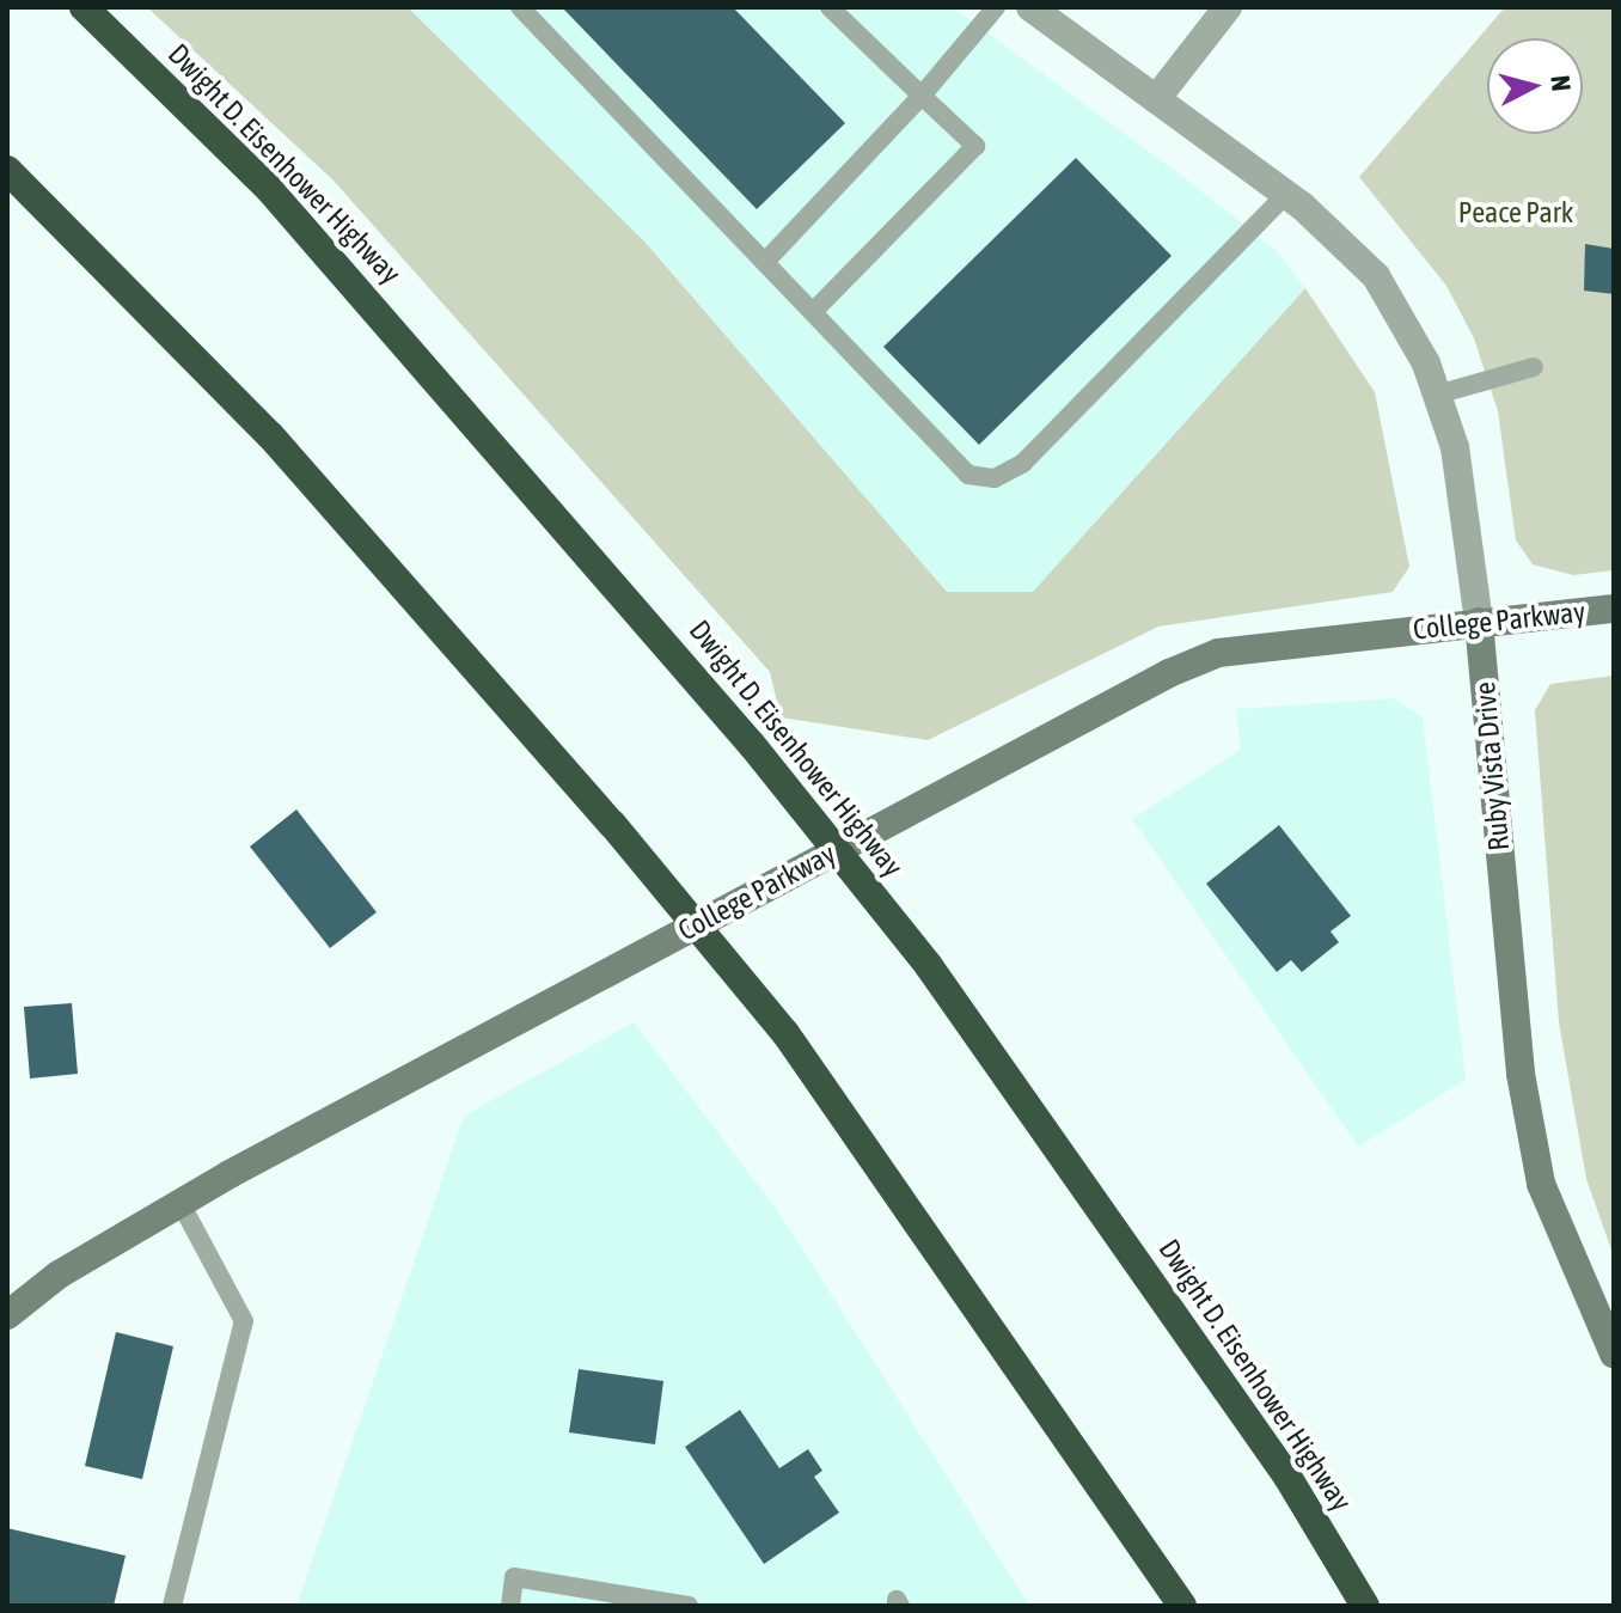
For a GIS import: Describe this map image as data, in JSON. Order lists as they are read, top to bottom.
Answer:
{
  "streets": {
    "highway": ["Dwight D. Eisenhower Highway"],
    "street": ["College Parkway", "Ruby Vista Drive"]
  },
  "crossings": [
    ["College Parkway", "Ruby Vista Drive"]
  ],
  "parks": ["Peace Park"],
  "north": "right"
}
